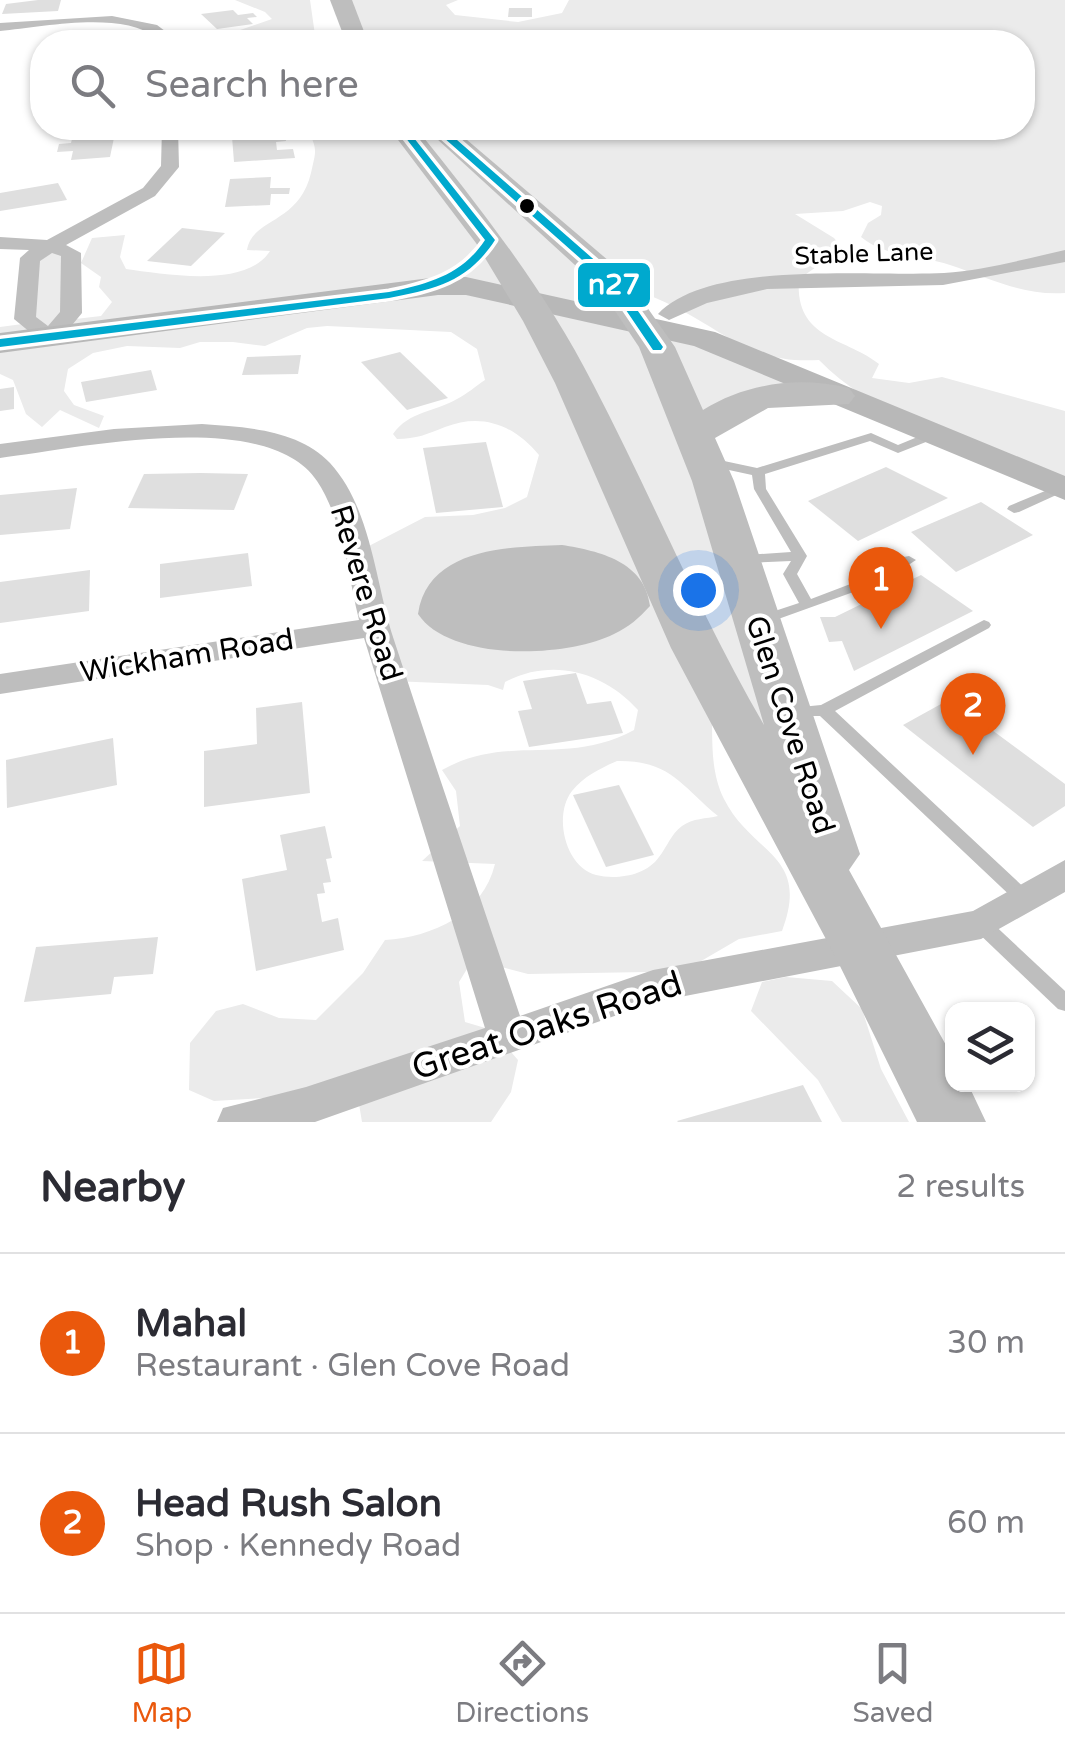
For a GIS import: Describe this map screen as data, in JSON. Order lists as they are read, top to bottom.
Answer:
{
  "streets": {
    "main road": ["Glen Cove Road"],
    "street": [
      "Stable Lane",
      "Revere Road",
      "Wickham Road",
      "Great Oaks Road"
    ]
  },
  "crossings": [
    ["Stable Lane", "Glen Cove Road"],
    ["Revere Road", "Wickham Road"],
    ["Revere Road", "Great Oaks Road"],
    ["Glen Cove Road", "Great Oaks Road"]
  ],
  "lines": ["transit line n27"],
  "page": {
    "search": "Search here",
    "pins": ["1", "2"],
    "heading": ["Nearby", "2 results"],
    "list": [
      {
        "mark": "1",
        "name": "Mahal",
        "note": "Restaurant · Glen Cove Road",
        "value": "30 m"
      },
      {
        "mark": "2",
        "name": "Head Rush Salon",
        "note": "Shop · Kennedy Road",
        "value": "60 m"
      }
    ],
    "nav": ["Map", "Directions", "Saved"]
  }
}
